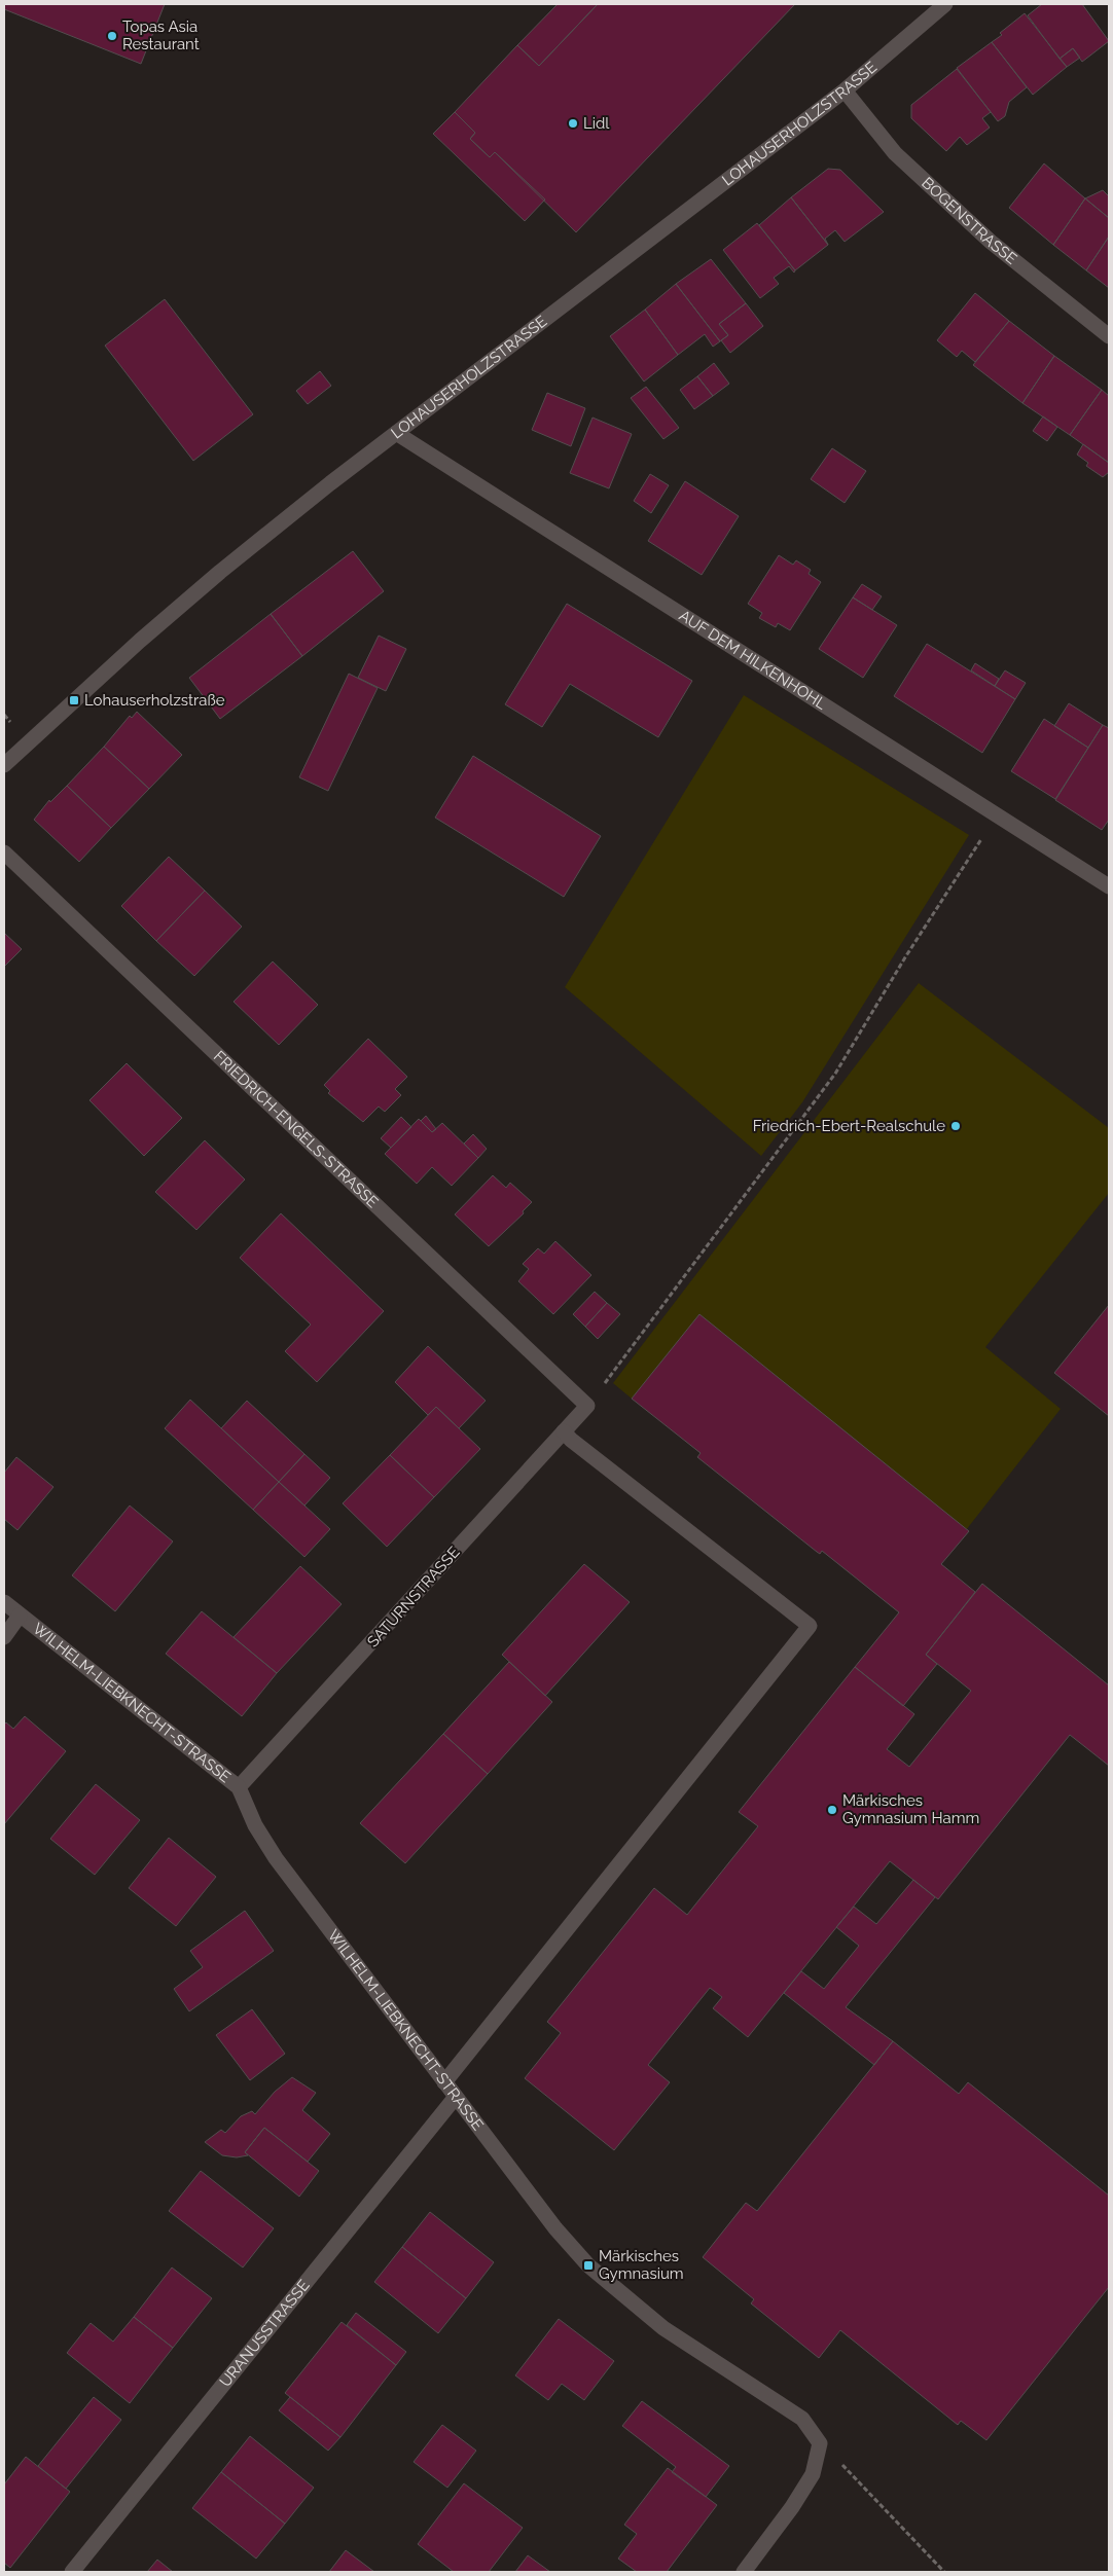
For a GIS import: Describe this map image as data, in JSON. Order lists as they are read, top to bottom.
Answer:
{
  "streets": {
    "street": [
      "LOHAUSERHOLZSTRASSE",
      "BOGENSTRASSE",
      "AUF DEM HILKENHOHL",
      "FRIEDRICH-ENGELS-STRASSE",
      "SATURNSTRASSE",
      "WILHELM-LIEBKNECHT-STRASSE",
      "URANUSSTRASSE"
    ]
  },
  "crossings": [
    ["LOHAUSERHOLZSTRASSE", "BOGENSTRASSE"],
    ["LOHAUSERHOLZSTRASSE", "AUF DEM HILKENHOHL"],
    ["FRIEDRICH-ENGELS-STRASSE", "SATURNSTRASSE"],
    ["SATURNSTRASSE", "WILHELM-LIEBKNECHT-STRASSE"],
    ["WILHELM-LIEBKNECHT-STRASSE", "URANUSSTRASSE"]
  ],
  "places": {
    "other": [
      "Topas Asia Restaurant",
      "Lidl",
      "Friedrich-Ebert-Realschule",
      "Märkisches Gymnasium Hamm"
    ],
    "transit": ["Lohauserholzstraße", "Märkisches Gymnasium"]
  }
}
